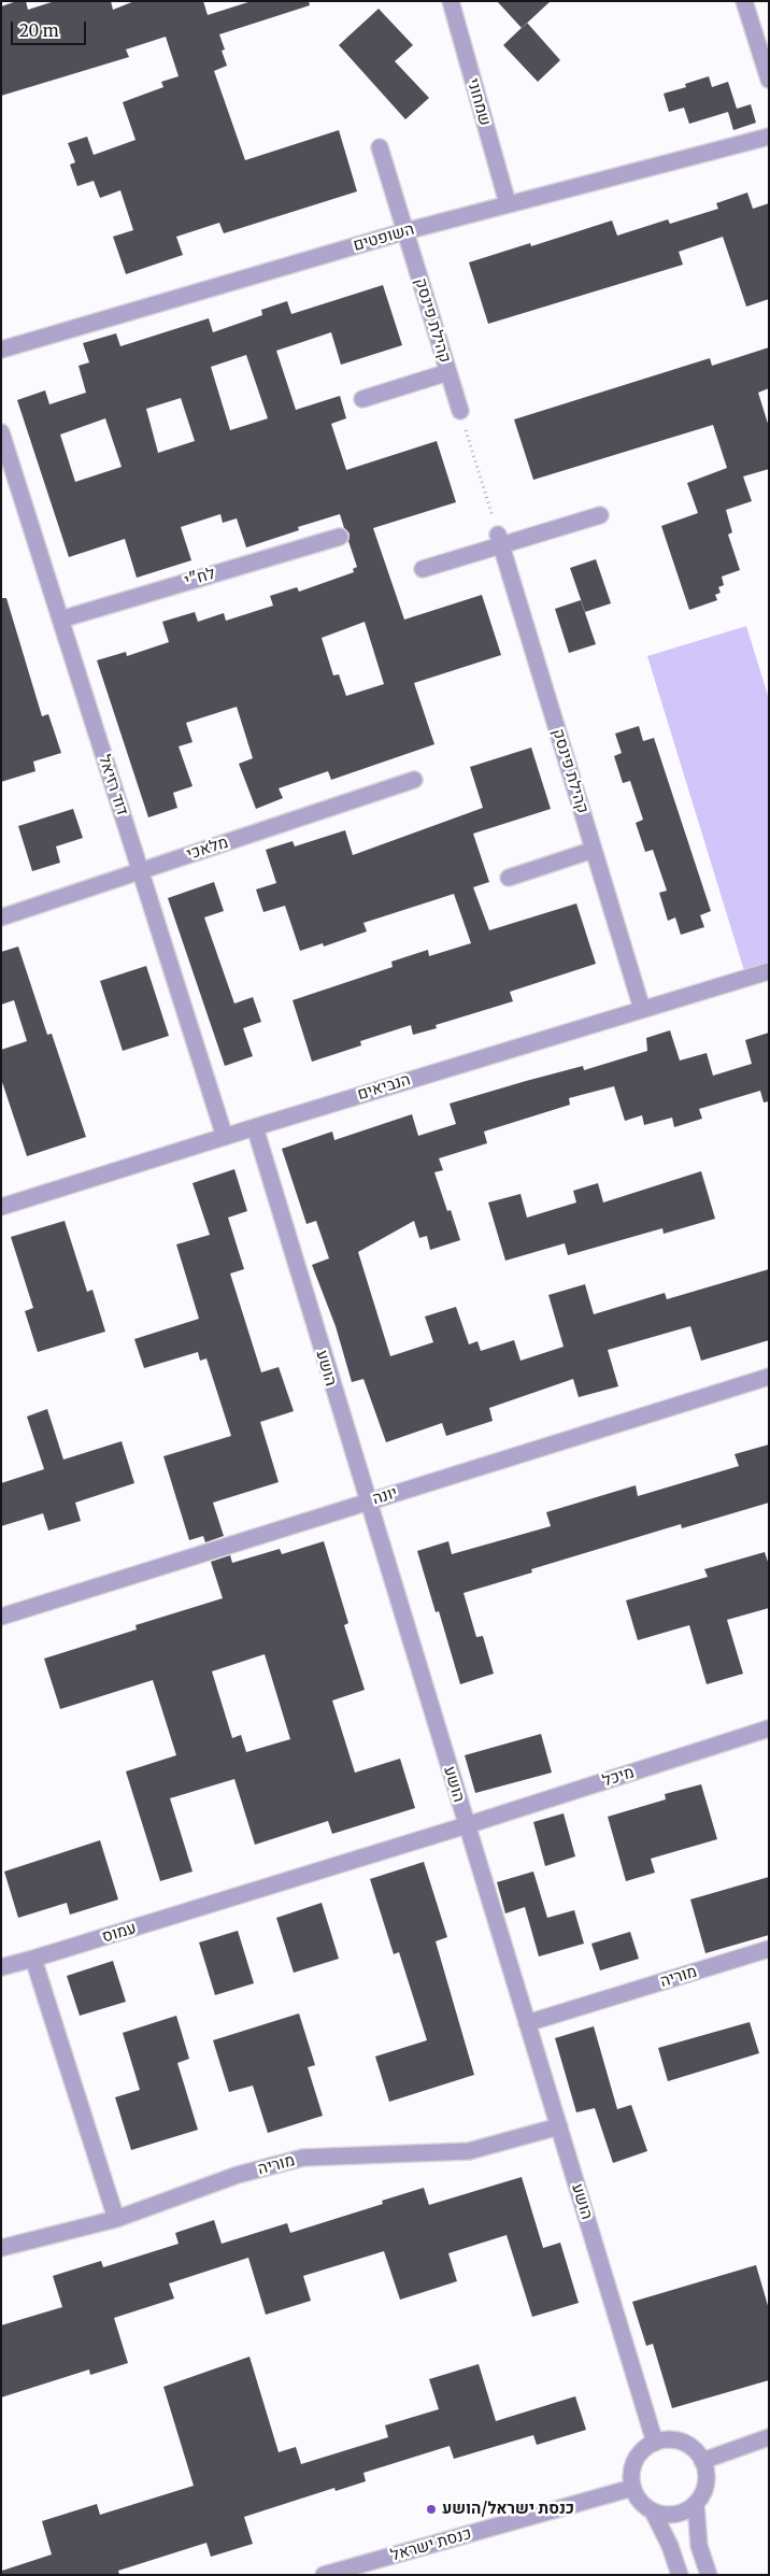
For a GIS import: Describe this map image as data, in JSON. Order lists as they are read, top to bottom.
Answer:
{
  "streets": {
    "street": [
      "שמחוני",
      "השופטים",
      "קהילת פינסק",
      "לח\"י",
      "דוד רזיאל",
      "מלאכי",
      "הנביאים",
      "הושע",
      "יונה",
      "מיכל",
      "עמוס",
      "מוריה",
      "כנסת ישראל"
    ]
  },
  "crossings": [
    ["שמחוני", "השופטים"],
    ["השופטים", "קהילת פינסק"],
    ["קהילת פינסק", "הנביאים"],
    ["לח\"י", "דוד רזיאל"],
    ["דוד רזיאל", "מלאכי"],
    ["דוד רזיאל", "הנביאים"],
    ["הנביאים", "הושע"],
    ["הושע", "יונה"],
    ["הושע", "מיכל"],
    ["הושע", "עמוס"],
    ["הושע", "מוריה"],
    ["הושע", "כנסת ישראל"],
    ["מיכל", "עמוס"]
  ],
  "places": ["כנסת ישראל/הושע"],
  "scale_bar": "20 m"
}
